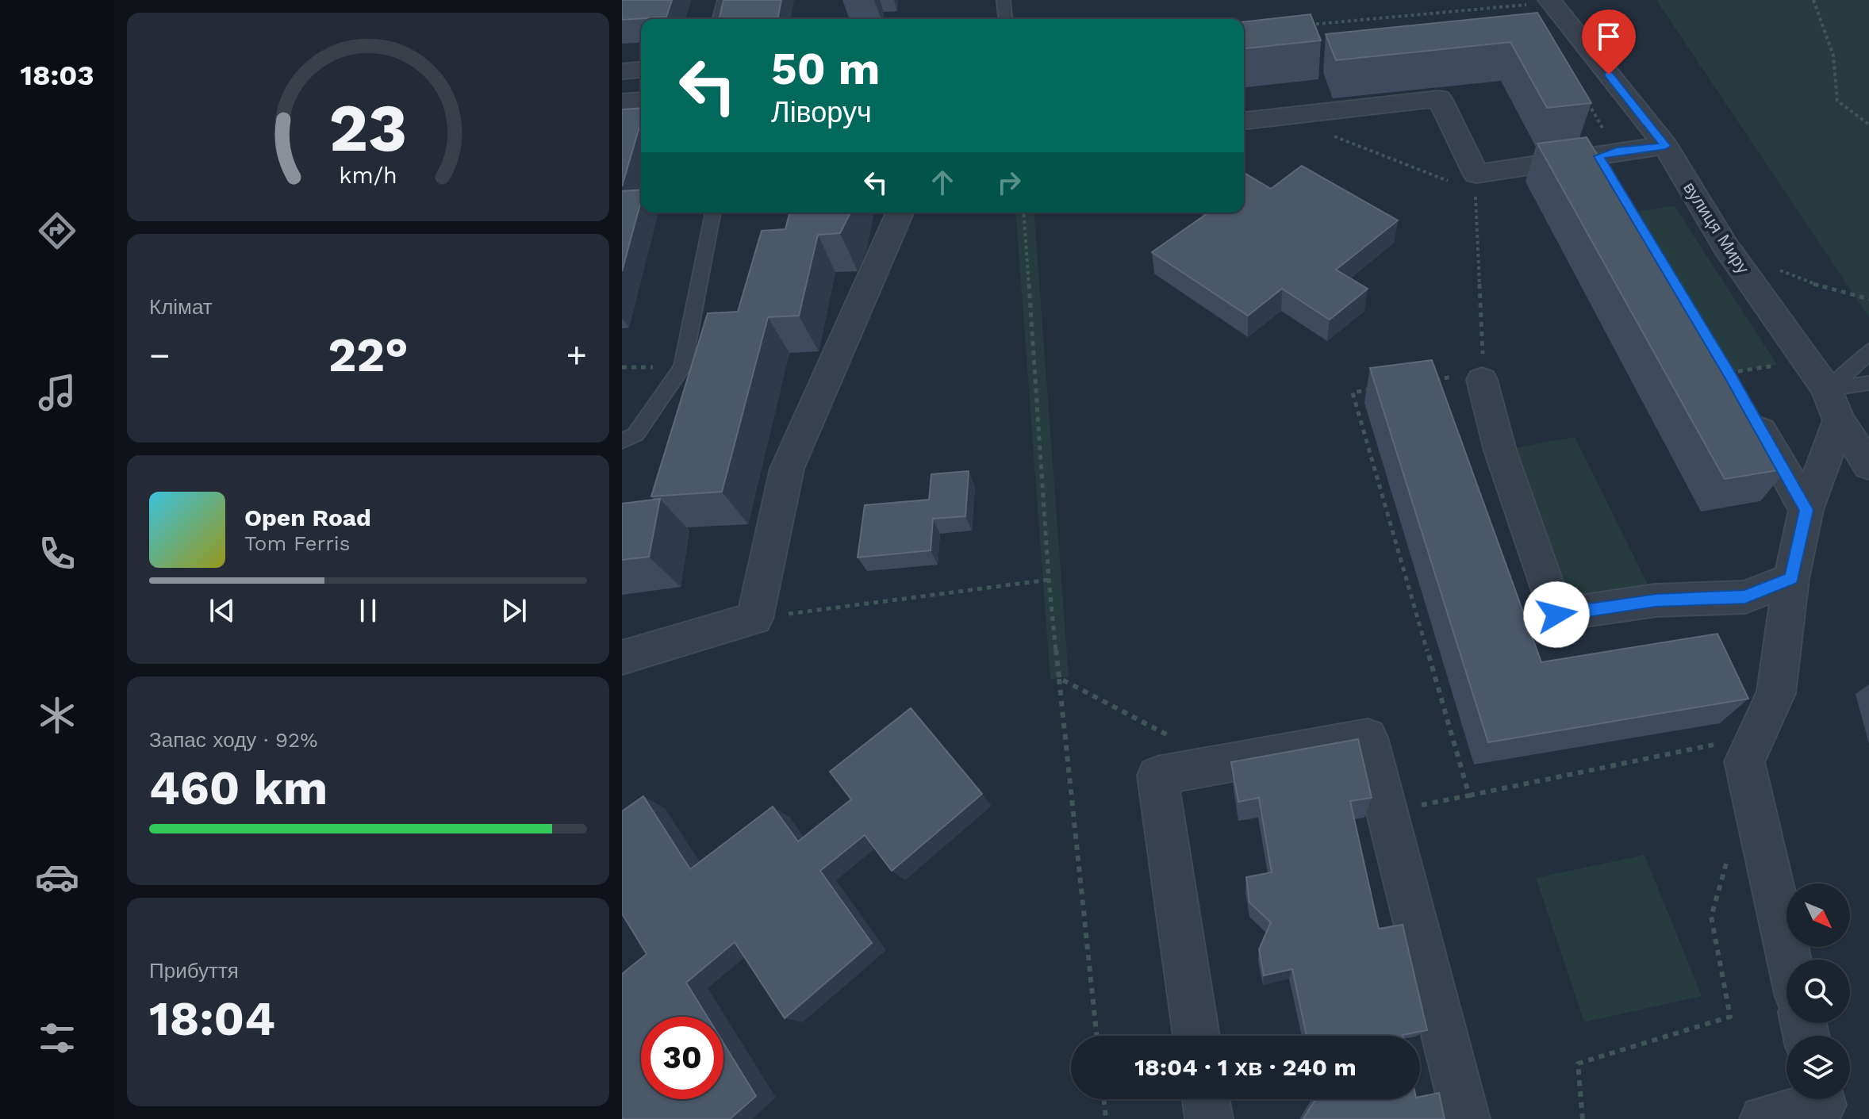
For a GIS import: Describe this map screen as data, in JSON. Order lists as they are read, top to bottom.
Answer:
{
  "streets": {
    "street": ["вулиця Миру"]
  },
  "north": "bottom right",
  "page": {
    "tabs": "18:03",
    "turn": ["50 m", "Ліворуч"],
    "tile": [
      "Клімат",
      ["Запас ходу · 92%", "460 km"],
      ["Прибуття", "18:04"]
    ],
    "heat": ["−", "22°", "+"],
    "song": ["Open Road", "Tom Ferris"],
    "limit": "30",
    "trip": "18:04 · 1 хв · 240 m",
    "gauge": ["23", "km/h"]
  }
}
